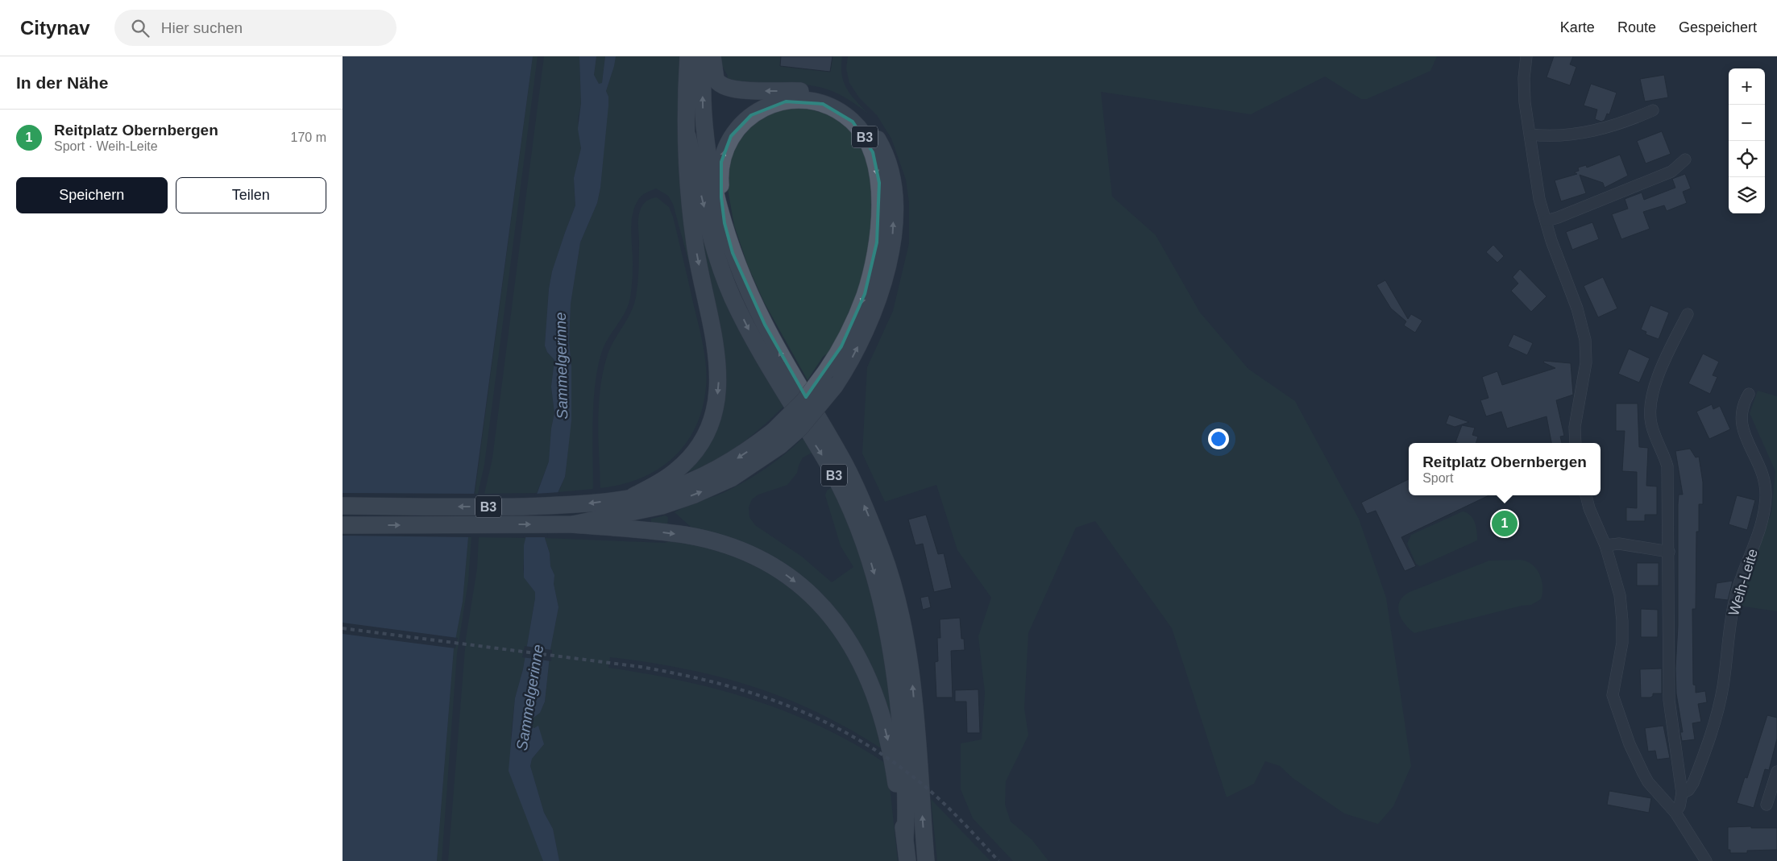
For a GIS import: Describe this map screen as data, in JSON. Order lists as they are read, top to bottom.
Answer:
{
  "streets": {
    "main road": ["B3"],
    "street": ["Weih-Leite"]
  },
  "water": ["Sammelgerinne"],
  "page": {
    "header": "Citynav",
    "search": "Hier suchen",
    "nav": ["Karte", "Route", "Gespeichert"],
    "heading": "In der Nähe",
    "map_buttons": ["+", "−"],
    "list": [
      {
        "mark": "1",
        "name": "Reitplatz Obernbergen",
        "note": "Sport · Weih-Leite",
        "value": "170 m"
      }
    ],
    "buttons": ["Speichern", "Teilen"],
    "popup": ["Reitplatz Obernbergen", "Sport"],
    "pins": "1"
  }
}
